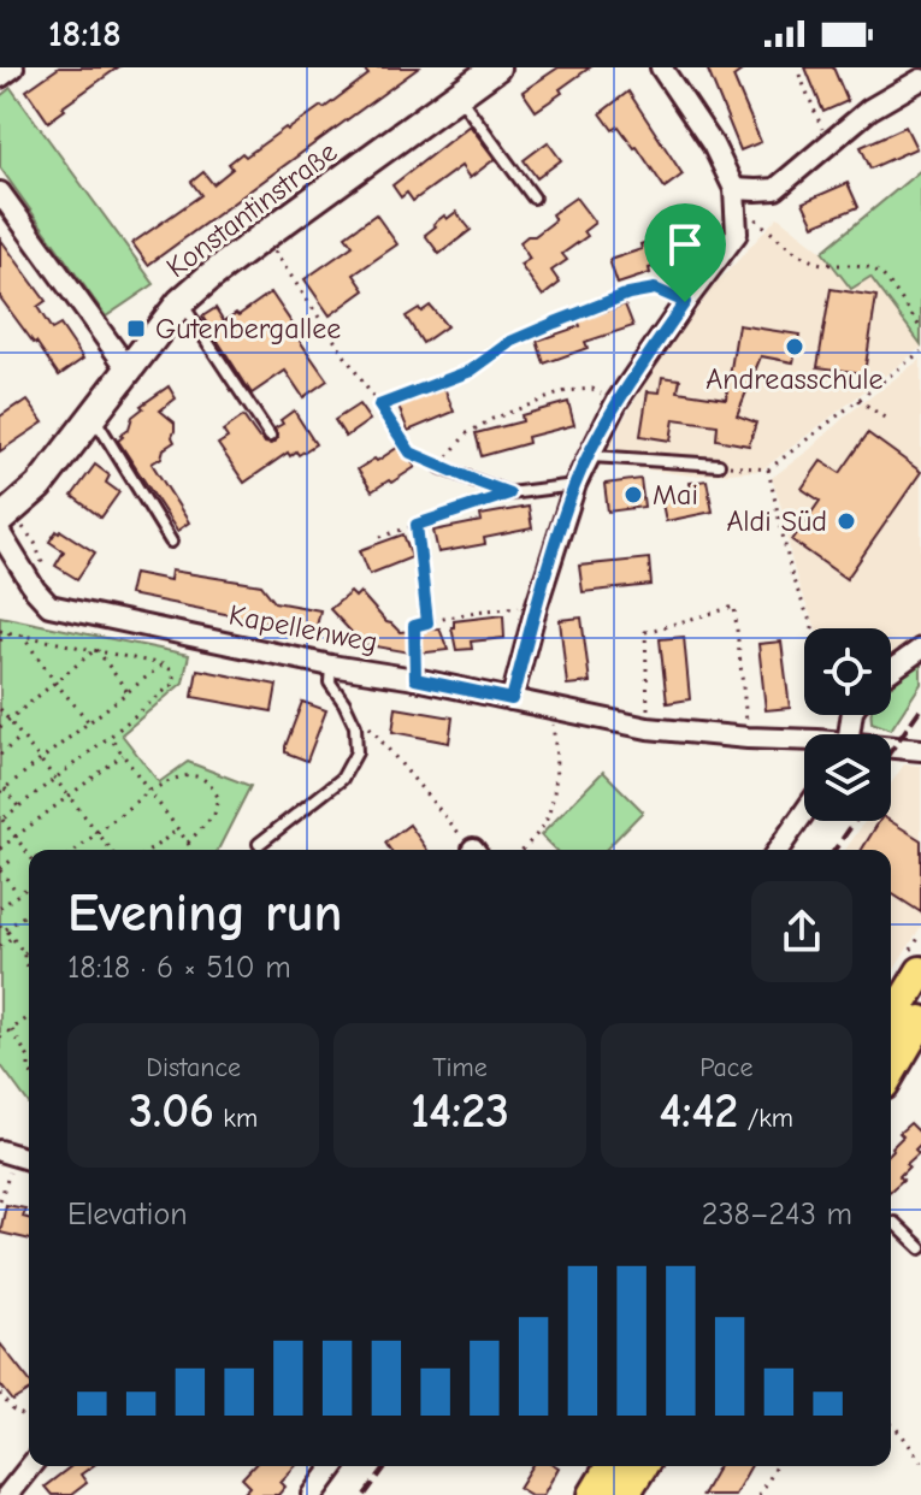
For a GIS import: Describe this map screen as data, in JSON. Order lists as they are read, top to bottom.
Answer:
{
  "streets": {
    "main road": ["Konstantinstraße"],
    "street": ["Kapellenweg"]
  },
  "places": {
    "transit": ["Gutenbergallee"],
    "other": ["Andreasschule", "Mai", "Aldi Süd"]
  },
  "page": {
    "status": "18:18",
    "heading": ["Evening run", "18:18 · 6 × 510 m"],
    "stats": [
      ["Distance", "3.06 km"],
      ["Time", "14:23"],
      ["Pace", "4:42 /km"]
    ],
    "chart": ["Elevation", "238–243 m"]
  }
}
